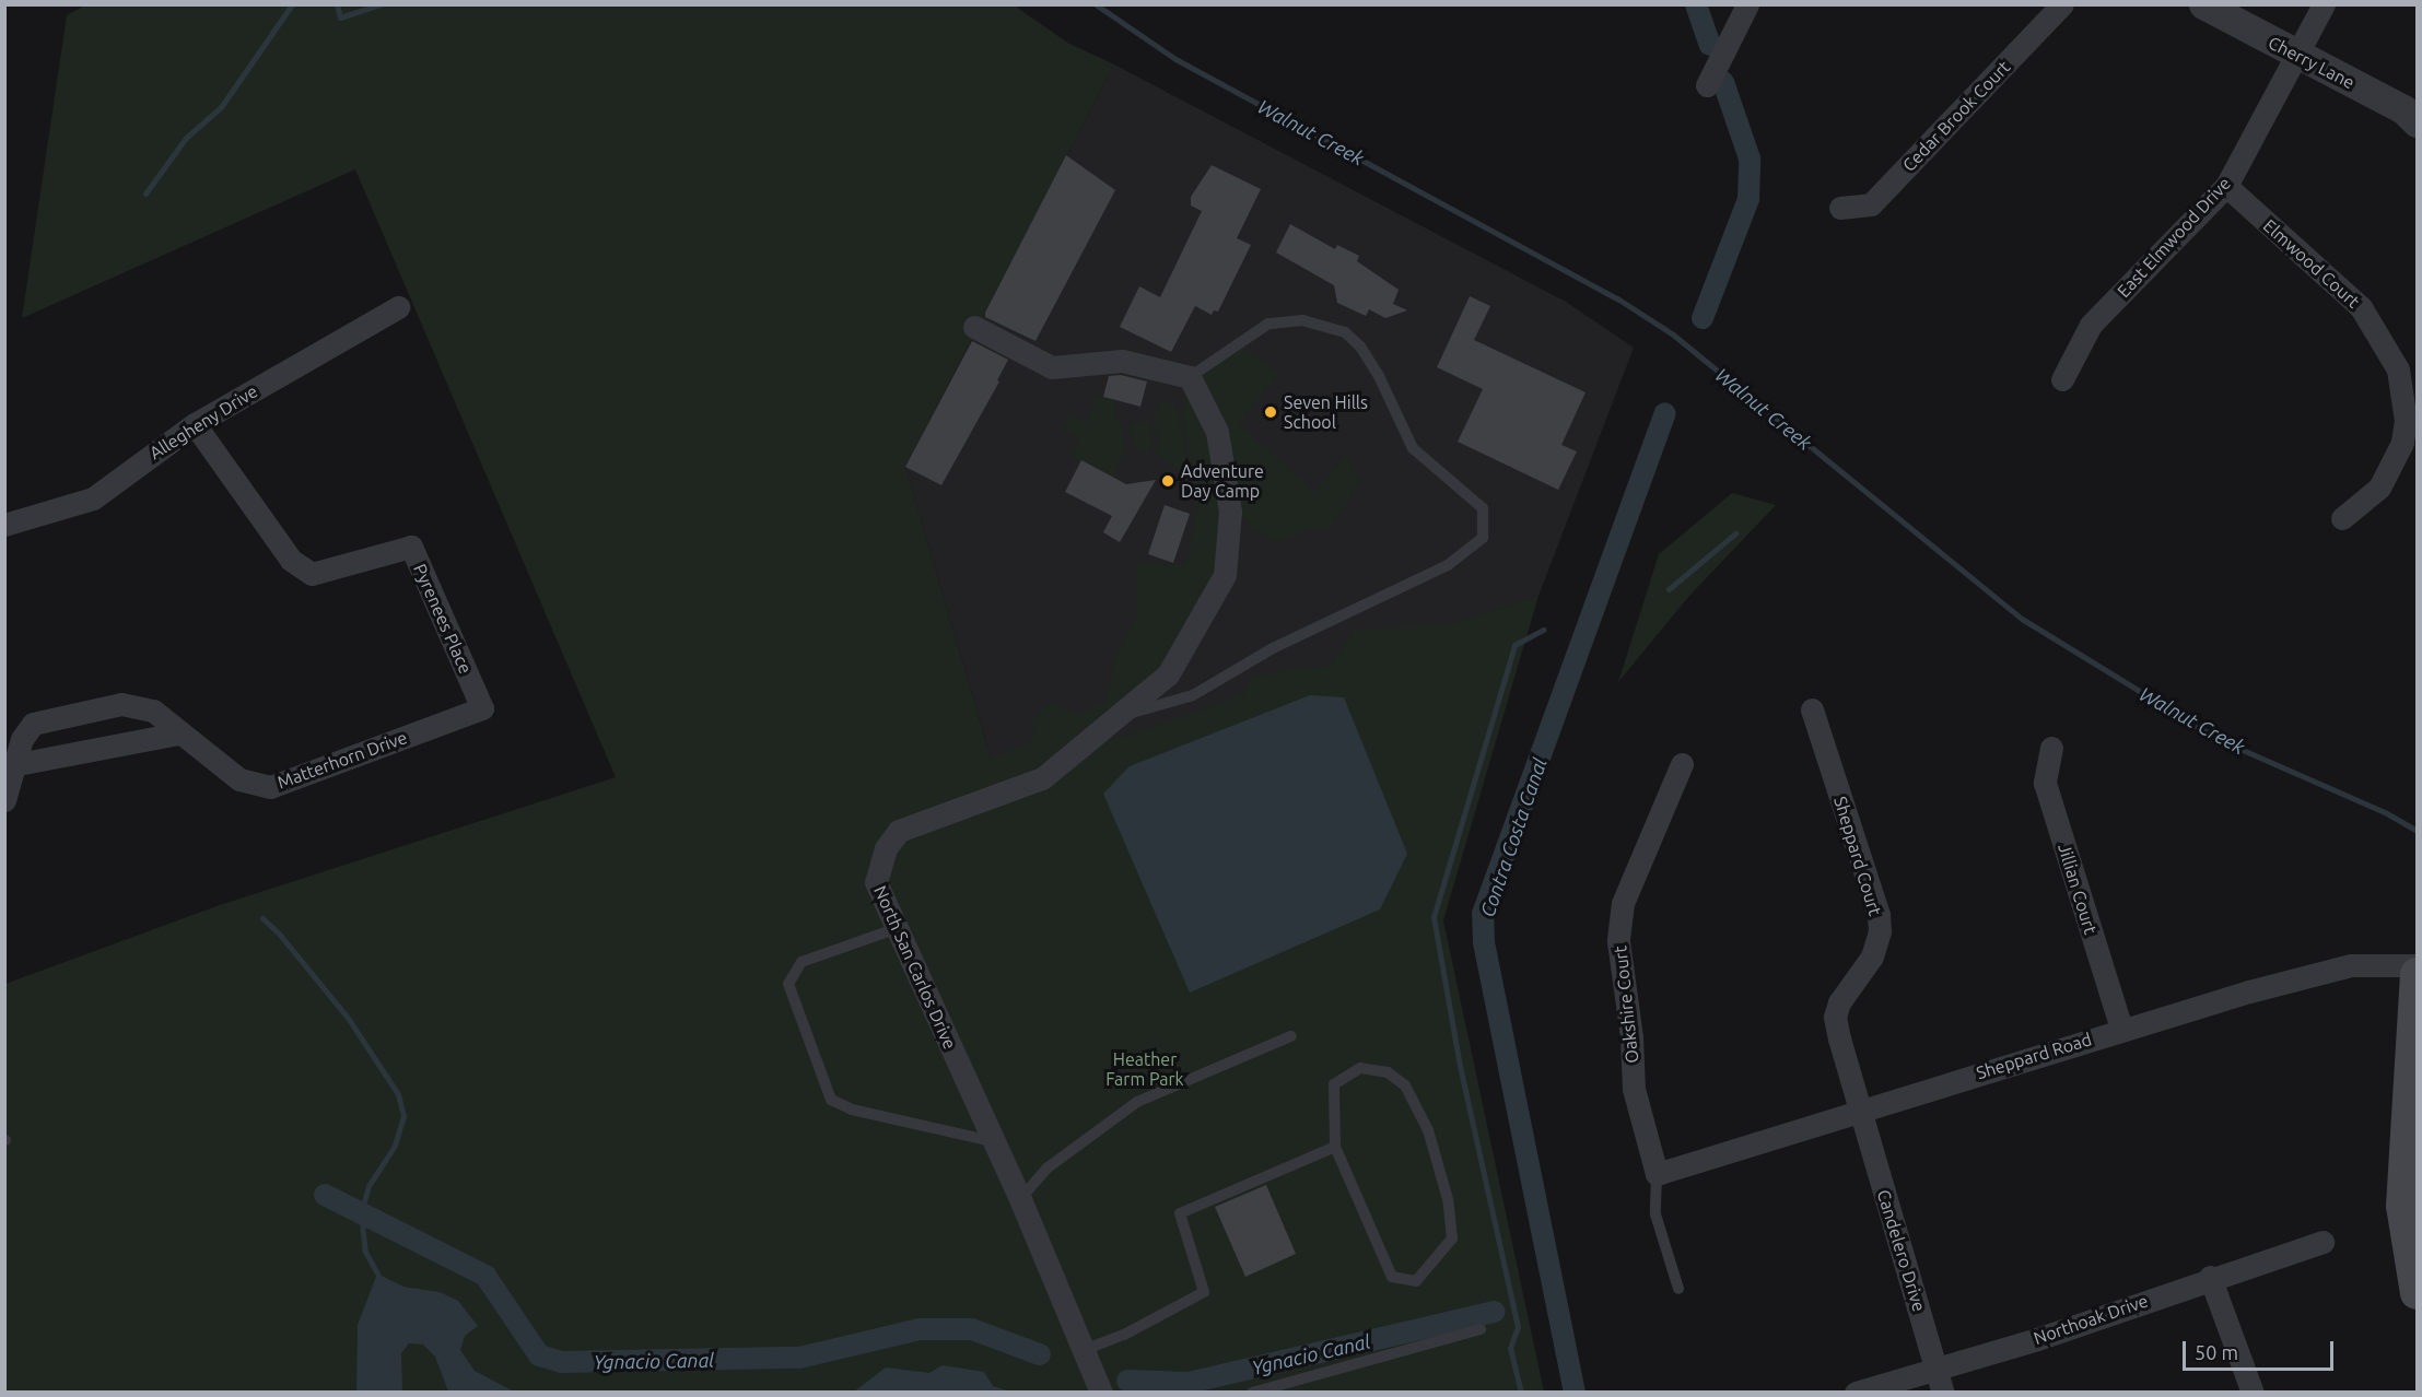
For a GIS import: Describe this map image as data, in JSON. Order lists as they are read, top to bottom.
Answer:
{
  "streets": {
    "street": [
      "Cherry Lane",
      "Cedar Brook Court",
      "East Elmwood Drive",
      "Elmwood Court",
      "Allegheny Drive",
      "Pyrenees Place",
      "Matterhorn Drive",
      "Sheppard Court",
      "Jillian Court",
      "North San Carlos Drive",
      "Oakshire Court",
      "Sheppard Road",
      "Candelero Drive",
      "Northoak Drive"
    ]
  },
  "crossings": [
    ["Cherry Lane", "East Elmwood Drive"],
    ["East Elmwood Drive", "Elmwood Court"],
    ["Allegheny Drive", "Pyrenees Place"],
    ["Pyrenees Place", "Matterhorn Drive"],
    ["Sheppard Court", "Sheppard Road"],
    ["Sheppard Court", "Candelero Drive"],
    ["Jillian Court", "Sheppard Road"],
    ["Oakshire Court", "Sheppard Road"],
    ["Sheppard Road", "Candelero Drive"],
    ["Candelero Drive", "Northoak Drive"]
  ],
  "water": ["Walnut Creek", "Contra Costa Canal", "Ygnacio Canal"],
  "parks": ["Heather Farm Park"],
  "places": ["Seven Hills School", "Adventure Day Camp"],
  "scale_bar": "50 m"
}
